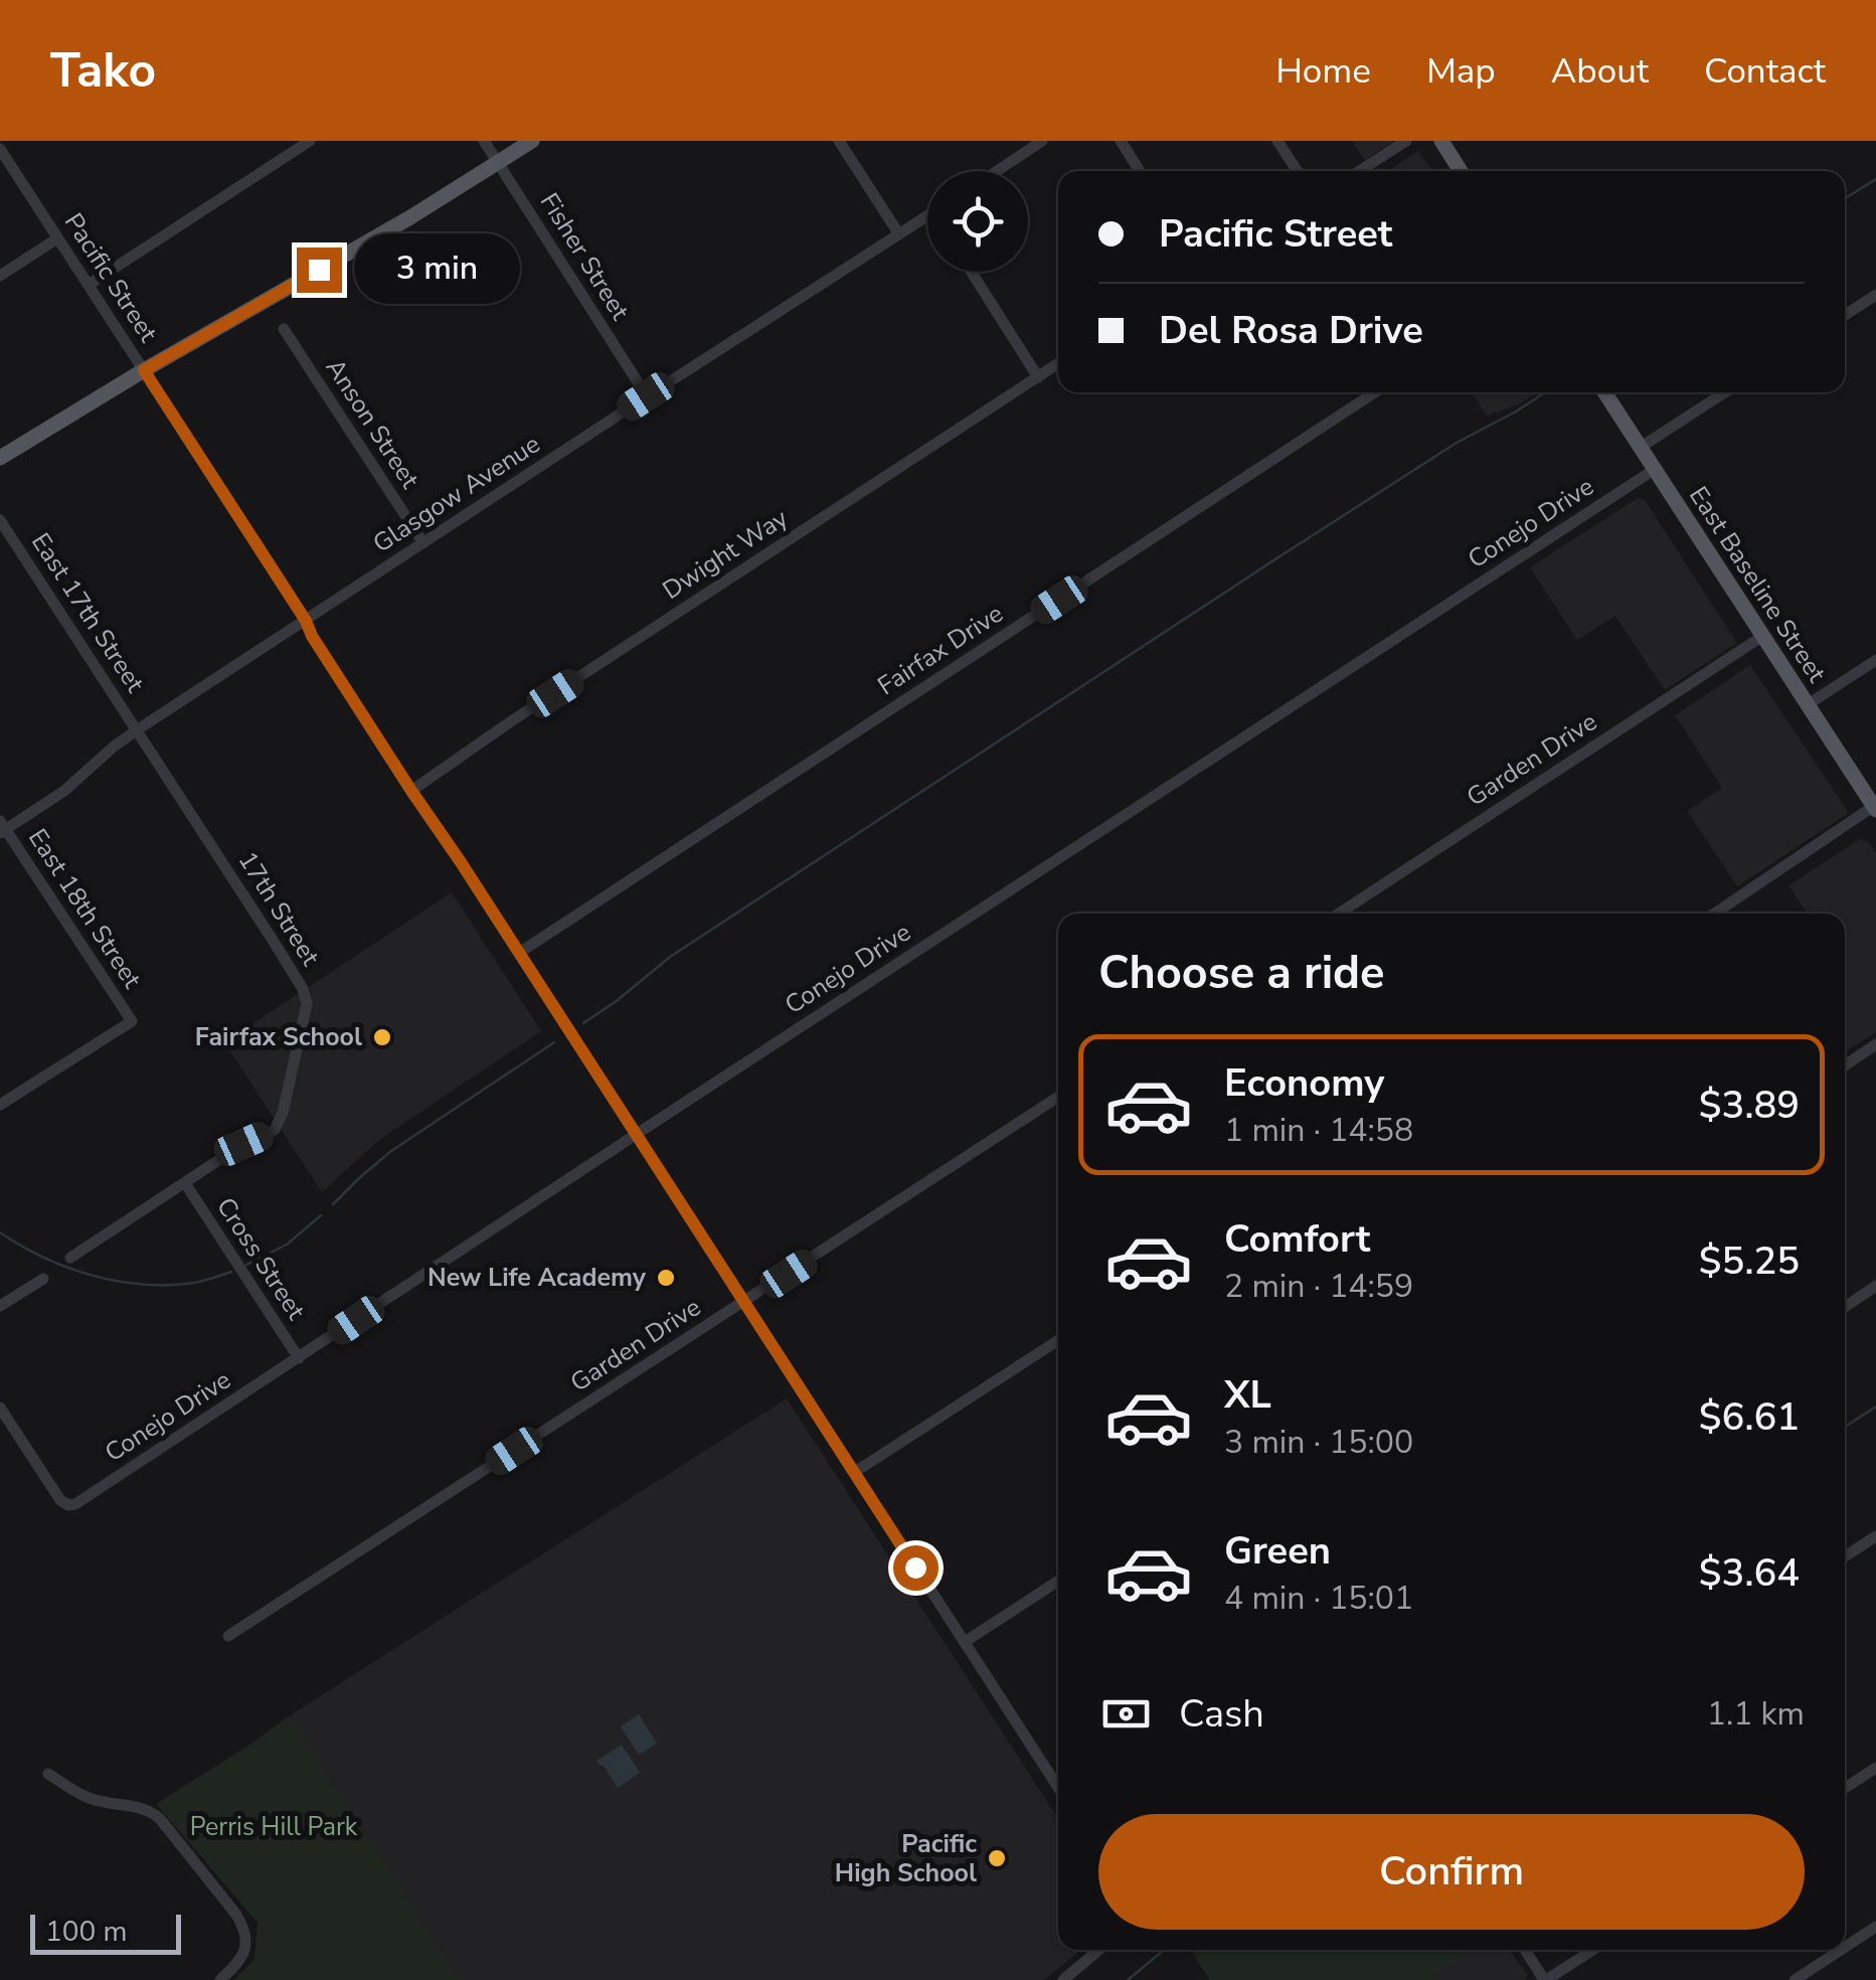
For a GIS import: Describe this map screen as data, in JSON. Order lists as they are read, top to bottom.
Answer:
{
  "streets": {
    "main road": ["East Baseline Street"],
    "street": [
      "Fisher Street",
      "Pacific Street",
      "Anson Street",
      "Glasgow Avenue",
      "Conejo Drive",
      "Dwight Way",
      "East 17th Street",
      "Fairfax Drive",
      "Garden Drive",
      "East 18th Street",
      "17th Street",
      "Cross Street"
    ]
  },
  "crossings": [
    ["Fisher Street", "Glasgow Avenue"],
    ["Pacific Street", "Glasgow Avenue"],
    ["Pacific Street", "Conejo Drive"],
    ["Pacific Street", "Dwight Way"],
    ["Pacific Street", "Fairfax Drive"],
    ["Pacific Street", "Garden Drive"],
    ["Anson Street", "Glasgow Avenue"],
    ["Glasgow Avenue", "East 17th Street"],
    ["Glasgow Avenue", "East 18th Street"],
    ["Glasgow Avenue", "17th Street"],
    ["Conejo Drive", "East Baseline Street"],
    ["Conejo Drive", "Cross Street"],
    ["East Baseline Street", "Garden Drive"],
    ["East 17th Street", "17th Street"],
    ["17th Street", "Cross Street"]
  ],
  "parks": ["Perris Hill Park"],
  "places": ["Fairfax School", "New Life Academy", "Pacific High School"],
  "scale_bar": "100 m",
  "page": {
    "header": "Tako",
    "nav": [
      "Home",
      "Map",
      "About",
      "Contact"
    ],
    "banner": ["Pacific Street", "Del Rosa Drive"],
    "bubble": "3 min",
    "heading": "Choose a ride",
    "list": [
      {
        "name": "Economy",
        "note": "1 min · 14:58",
        "value": "$3.89"
      },
      {
        "name": "Comfort",
        "note": "2 min · 14:59",
        "value": "$5.25"
      },
      {
        "name": "XL",
        "note": "3 min · 15:00",
        "value": "$6.61"
      },
      {
        "name": "Green",
        "note": "4 min · 15:01",
        "value": "$3.64"
      }
    ],
    "pay": ["Cash", "1.1 km"],
    "buttons": "Confirm",
    "scale": "100 m"
  }
}
